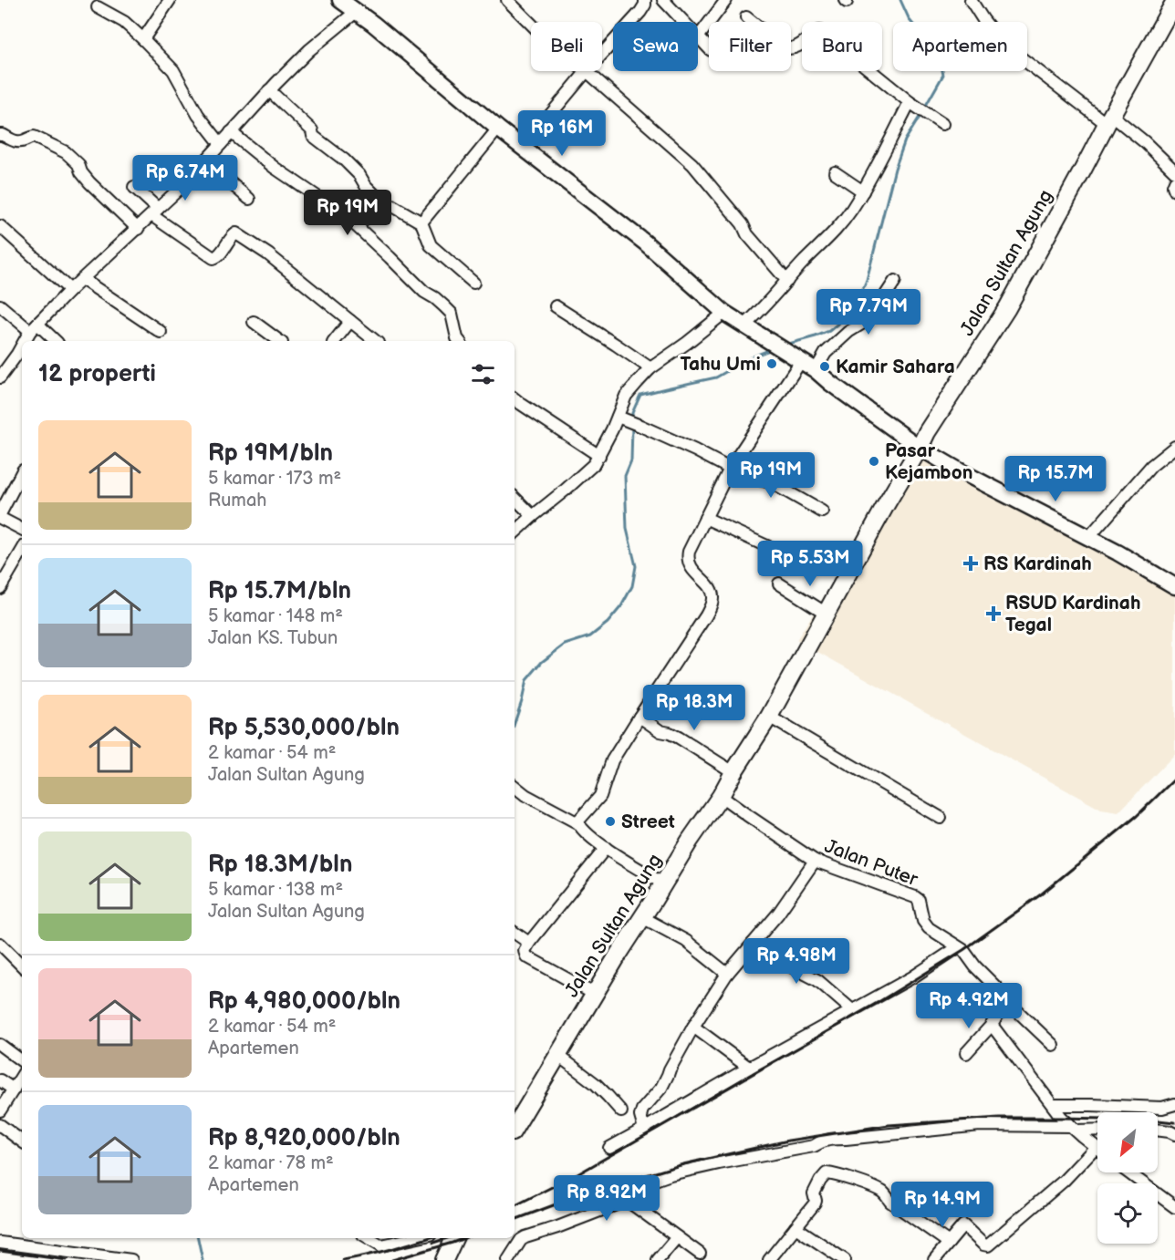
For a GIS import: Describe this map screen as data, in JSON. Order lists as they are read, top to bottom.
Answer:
{
  "streets": {
    "highway": ["Jalan Sultan Agung"],
    "street": ["Jalan Puter"]
  },
  "crossings": [
    ["Jalan Sultan Agung", "Jalan Puter"]
  ],
  "places": {
    "other": [
      "Tahu Umi",
      "Kamir Sahara",
      "Pasar Kejambon",
      "Street"
    ],
    "health": ["RS Kardinah", "RSUD Kardinah Tegal"]
  },
  "north": "bottom left",
  "page": {
    "chip": [
      "Beli",
      "Sewa",
      "Filter",
      "Baru",
      "Apartemen"
    ],
    "price": [
      "Rp 16M",
      "Rp 6.74M",
      "Rp 19M",
      "Rp 7.79M",
      "Rp 19M",
      "Rp 15.7M",
      "Rp 5.53M",
      "Rp 18.3M",
      "Rp 4.98M",
      "Rp 4.92M",
      "Rp 8.92M",
      "Rp 14.9M"
    ],
    "heading": "12 properti",
    "list": [
      {
        "name": "Rp 19M/bln",
        "note": "5 kamar · 173 m² · Rumah"
      },
      {
        "name": "Rp 15.7M/bln",
        "note": "5 kamar · 148 m² · Jalan KS. Tubun"
      },
      {
        "name": "Rp 5,530,000/bln",
        "note": "2 kamar · 54 m² · Jalan Sultan Agung"
      },
      {
        "name": "Rp 18.3M/bln",
        "note": "5 kamar · 138 m² · Jalan Sultan Agung"
      },
      {
        "name": "Rp 4,980,000/bln",
        "note": "2 kamar · 54 m² · Apartemen"
      },
      {
        "name": "Rp 8,920,000/bln",
        "note": "2 kamar · 78 m² · Apartemen"
      }
    ]
  }
}
